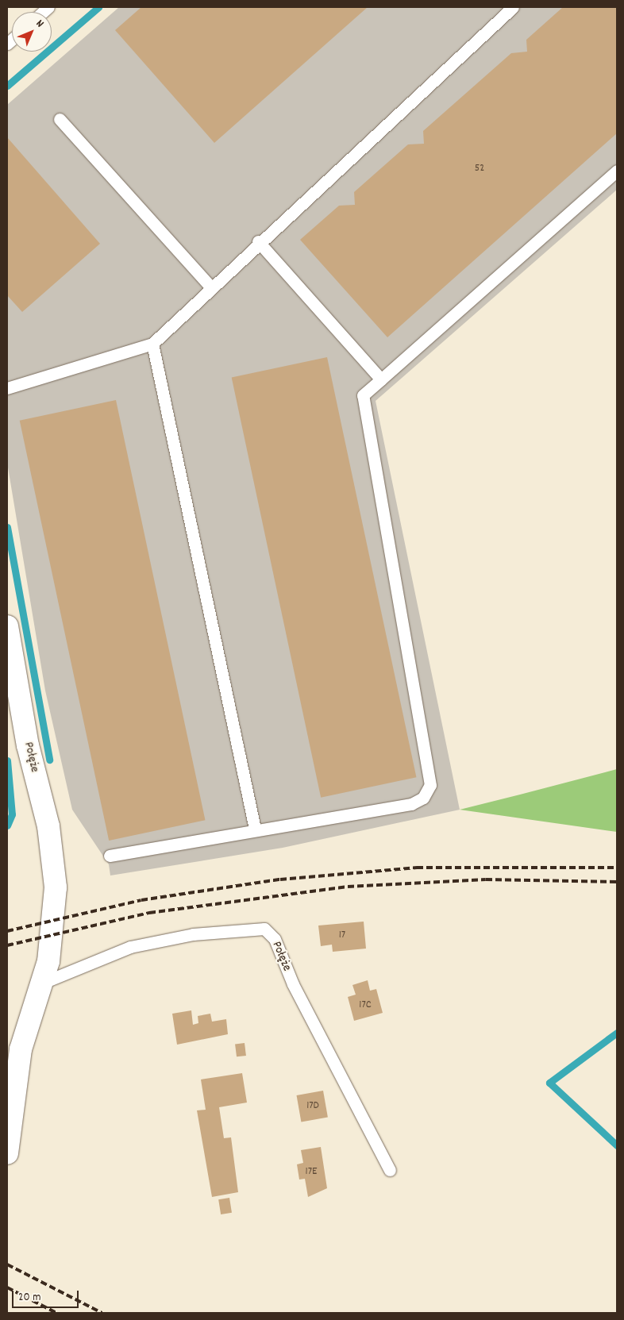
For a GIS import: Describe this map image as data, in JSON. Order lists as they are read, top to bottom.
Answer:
{
  "streets": {
    "street": ["Połęże"]
  },
  "house_numbers": [
    "52",
    "17",
    "17C",
    "17D",
    "17E"
  ],
  "scale_bar": "20 m",
  "north": "top right"
}
